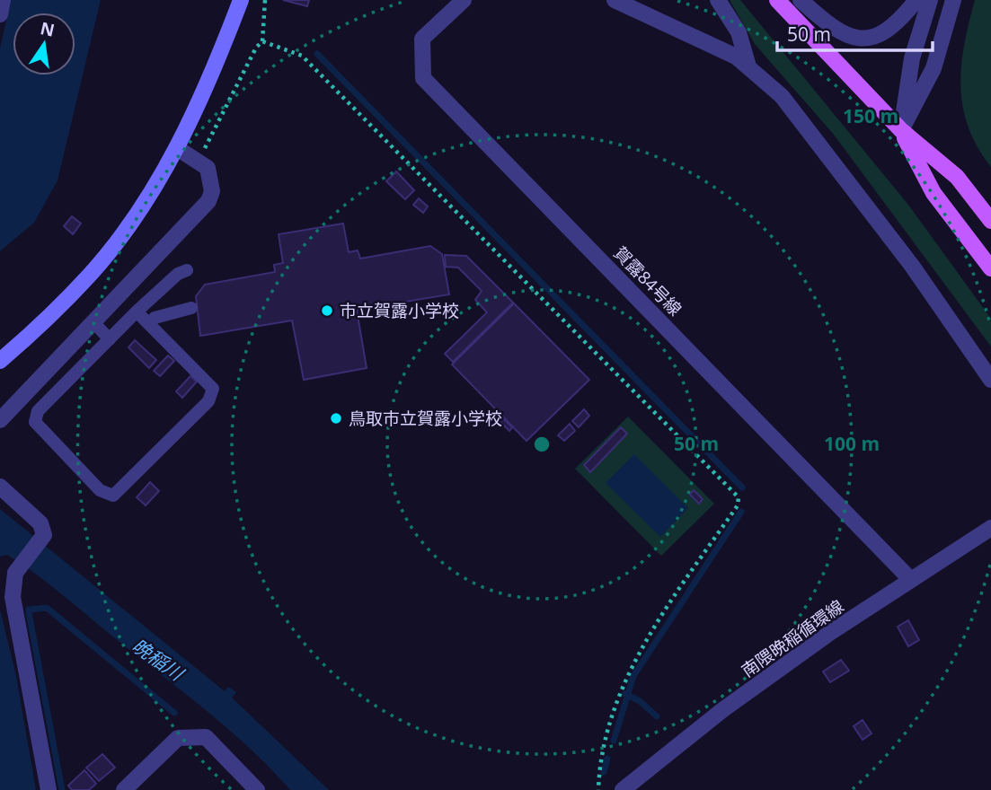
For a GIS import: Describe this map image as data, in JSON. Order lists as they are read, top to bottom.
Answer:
{
  "streets": {
    "street": ["賀露84号線", "南隈晩稲循環線"]
  },
  "crossings": [
    ["賀露84号線", "南隈晩稲循環線"]
  ],
  "water": ["晩稲川"],
  "places": ["市立賀露小学校", "鳥取市立賀露小学校"],
  "scale_bar": "50 m",
  "north": "top",
  "rings": ["150 m", "50 m", "100 m"]
}
